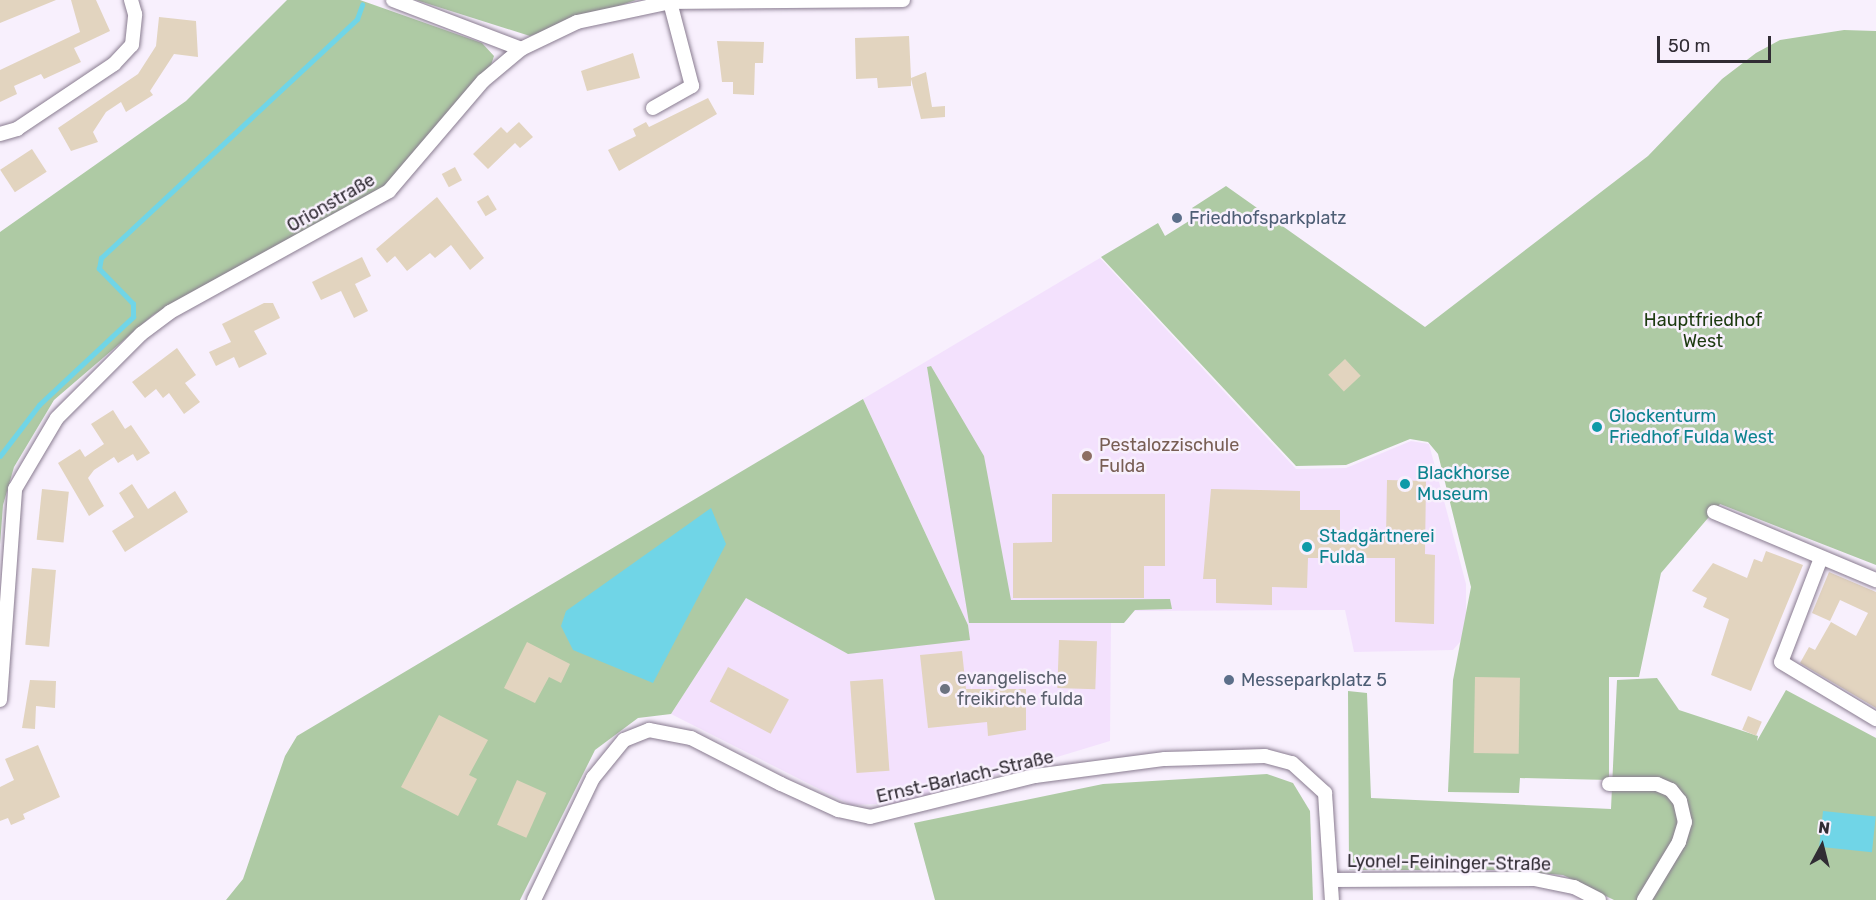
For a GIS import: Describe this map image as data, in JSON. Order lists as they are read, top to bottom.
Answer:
{
  "streets": {
    "street": ["Orionstraße", "Ernst-Barlach-Straße", "Lyonel-Feininger-Straße"]
  },
  "crossings": [
    ["Ernst-Barlach-Straße", "Lyonel-Feininger-Straße"]
  ],
  "parks": ["Hauptfriedhof West"],
  "places": [
    "Friedhofsparkplatz",
    "Glockenturm Friedhof Fulda West",
    "Pestalozzischule Fulda",
    "Blackhorse Museum",
    "Stadgärtnerei Fulda",
    "Messeparkplatz 5",
    "evangelische freikirche fulda"
  ],
  "scale_bar": "50 m",
  "north": "top"
}
